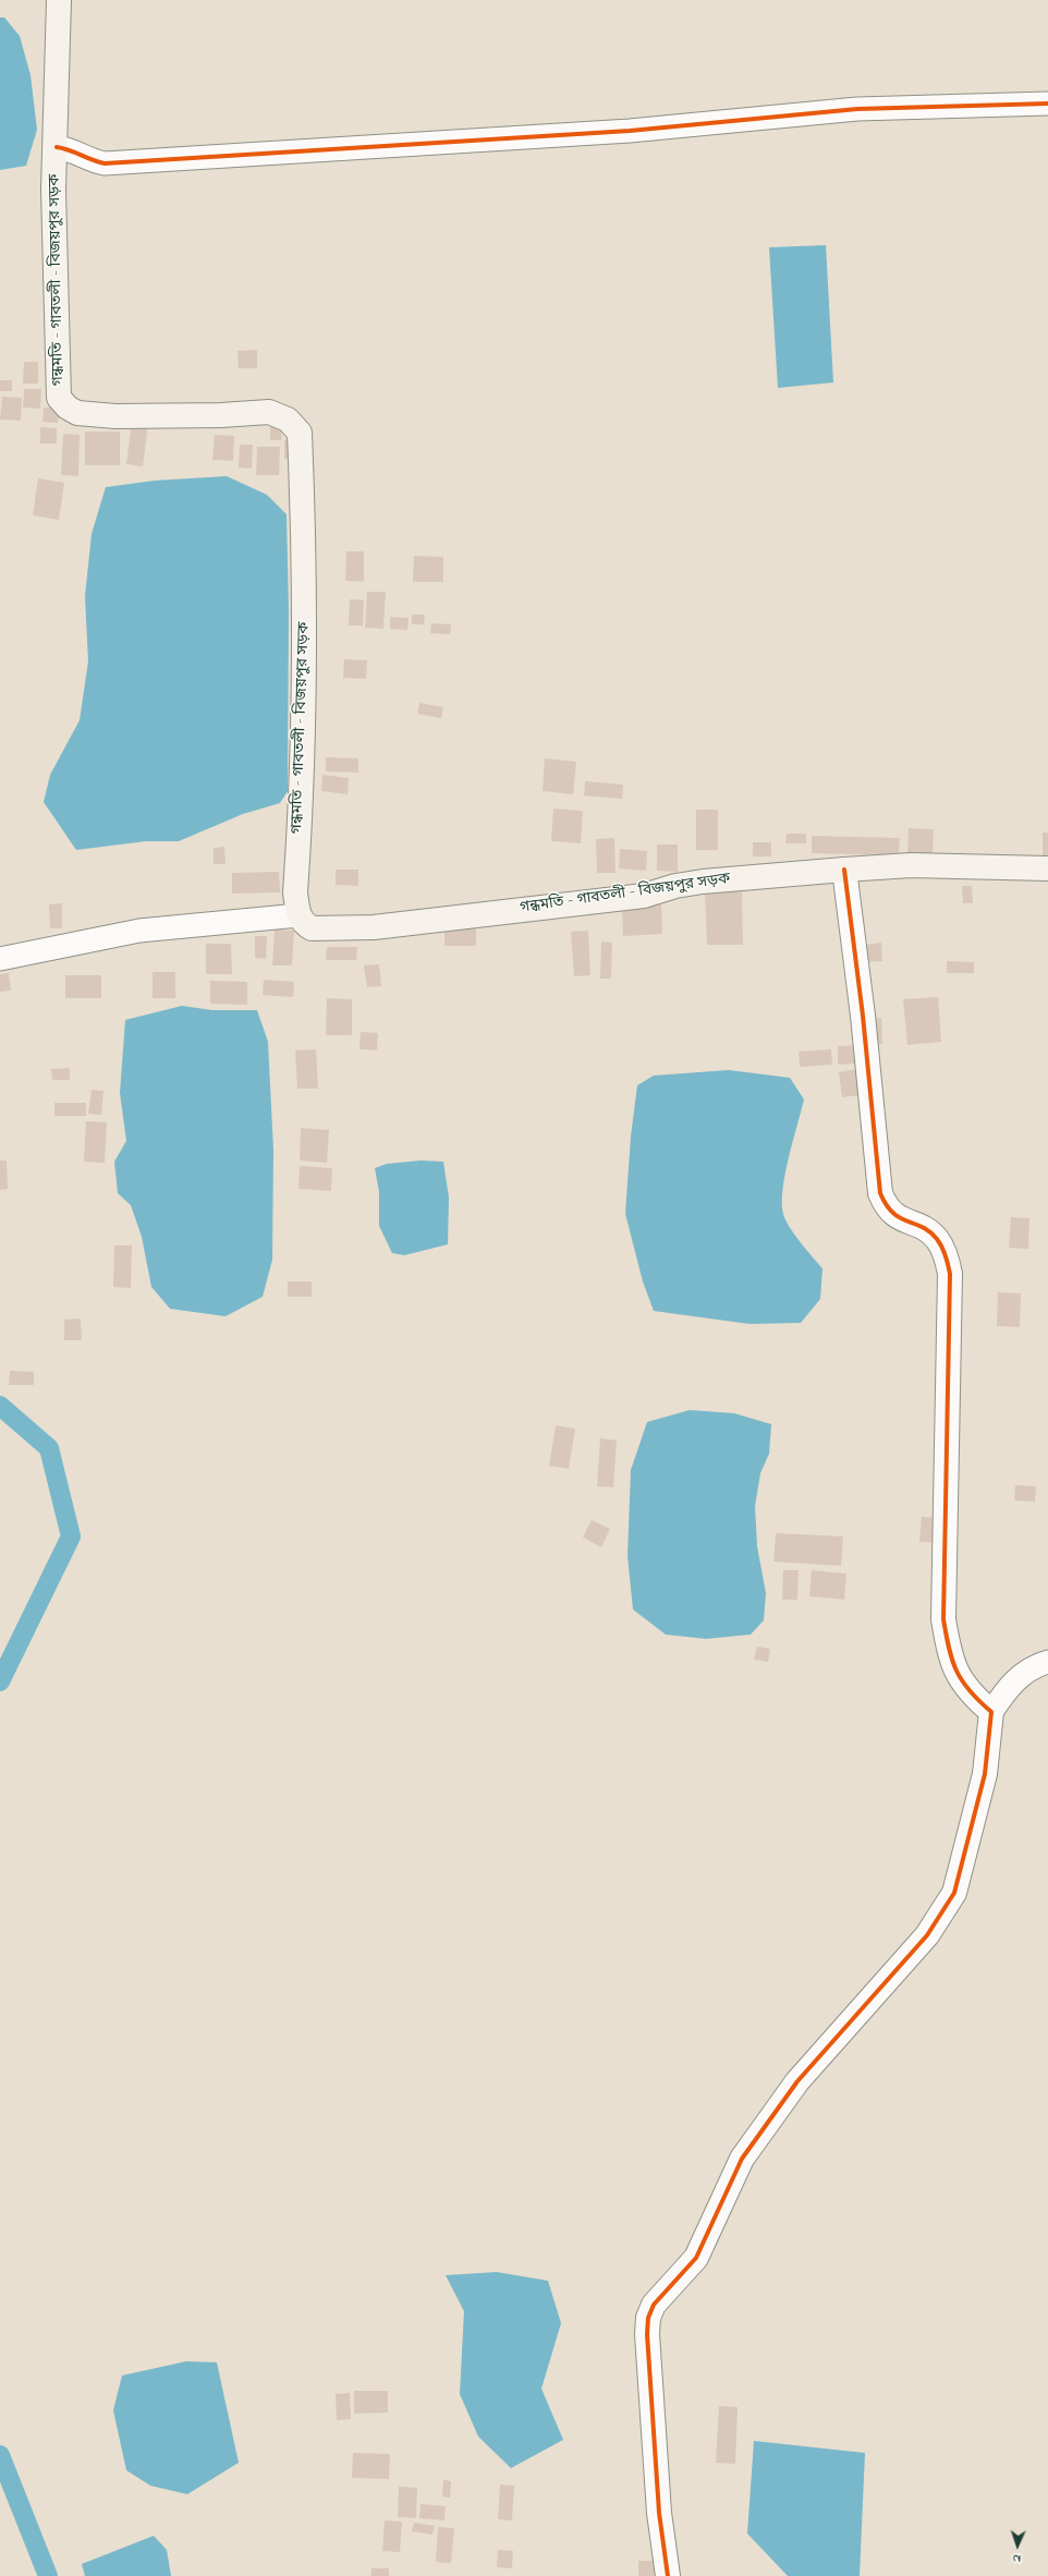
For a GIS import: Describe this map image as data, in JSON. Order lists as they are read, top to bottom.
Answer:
{
  "streets": {
    "main road": ["গন্ধমতি - গাবতলী - বিজয়পুর সড়ক"]
  },
  "north": "bottom"
}
